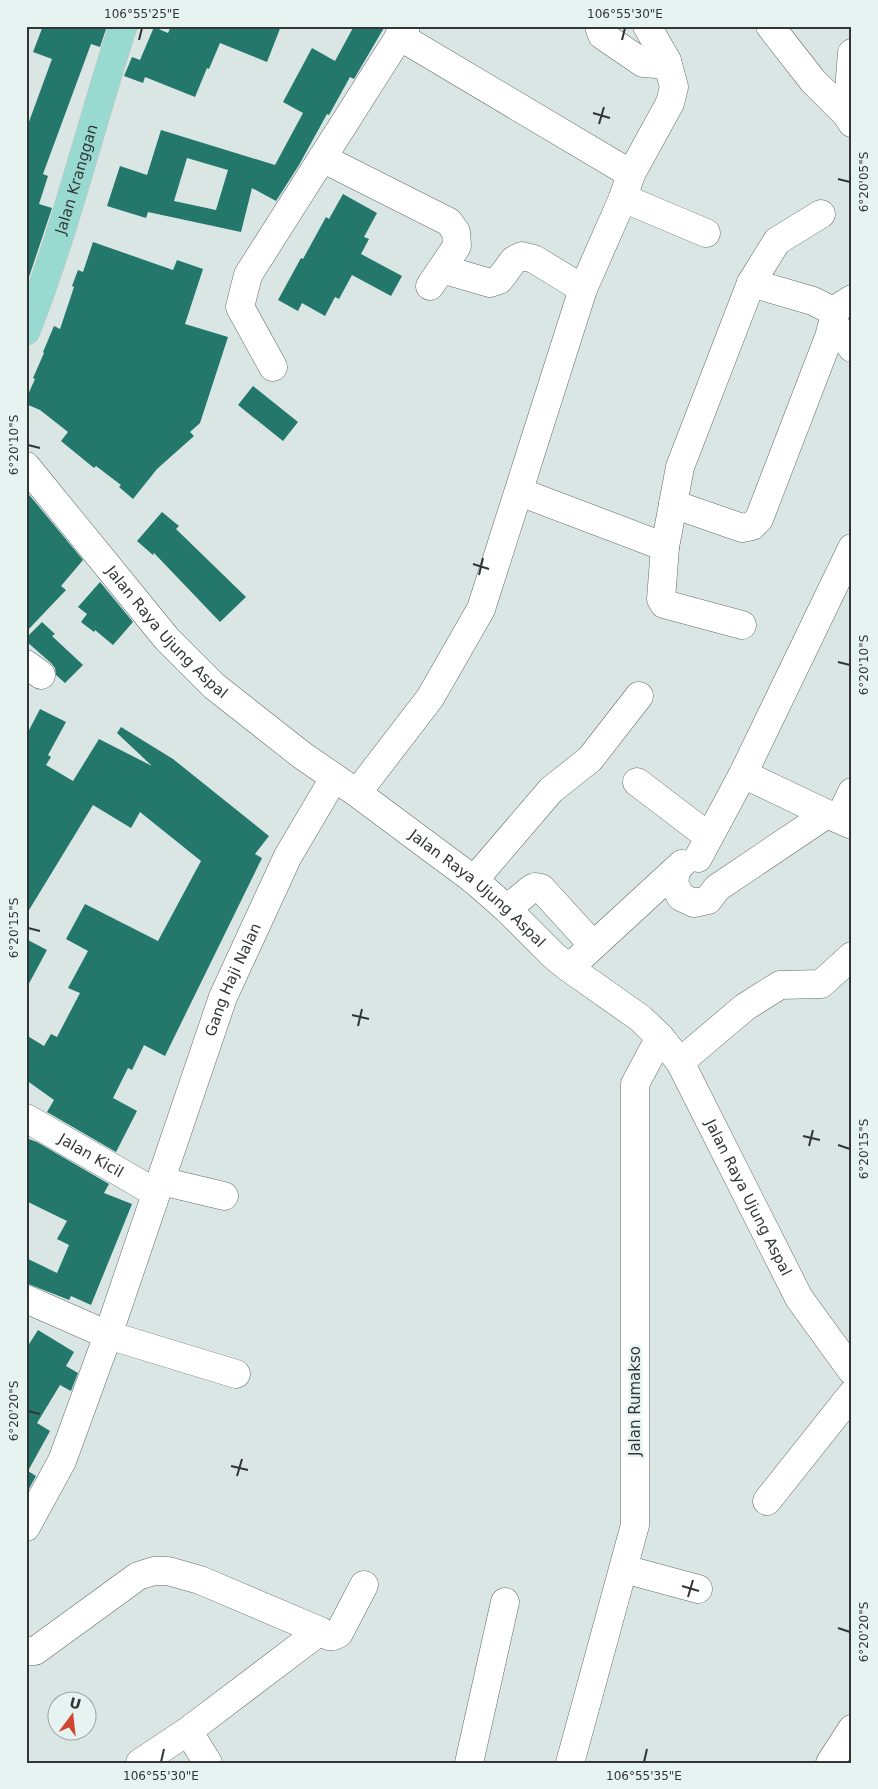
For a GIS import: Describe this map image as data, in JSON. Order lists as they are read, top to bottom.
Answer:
{
  "streets": {
    "main road": ["Jalan Kranggan"],
    "street": [
      "Jalan Raya Ujung Aspal",
      "Gang Haji Nalan",
      "Jalan Kicil",
      "Jalan Rumakso"
    ]
  },
  "crossings": [
    ["Jalan Raya Ujung Aspal", "Gang Haji Nalan"],
    ["Jalan Raya Ujung Aspal", "Jalan Rumakso"],
    ["Gang Haji Nalan", "Jalan Kicil"]
  ],
  "north": "top",
  "coordinates": [
    "106°55'25\"E",
    "106°55'30\"E",
    "6°20'05\"S",
    "6°20'10\"S",
    "6°20'15\"S",
    "6°20'20\"S",
    "106°55'35\"E"
  ]
}
